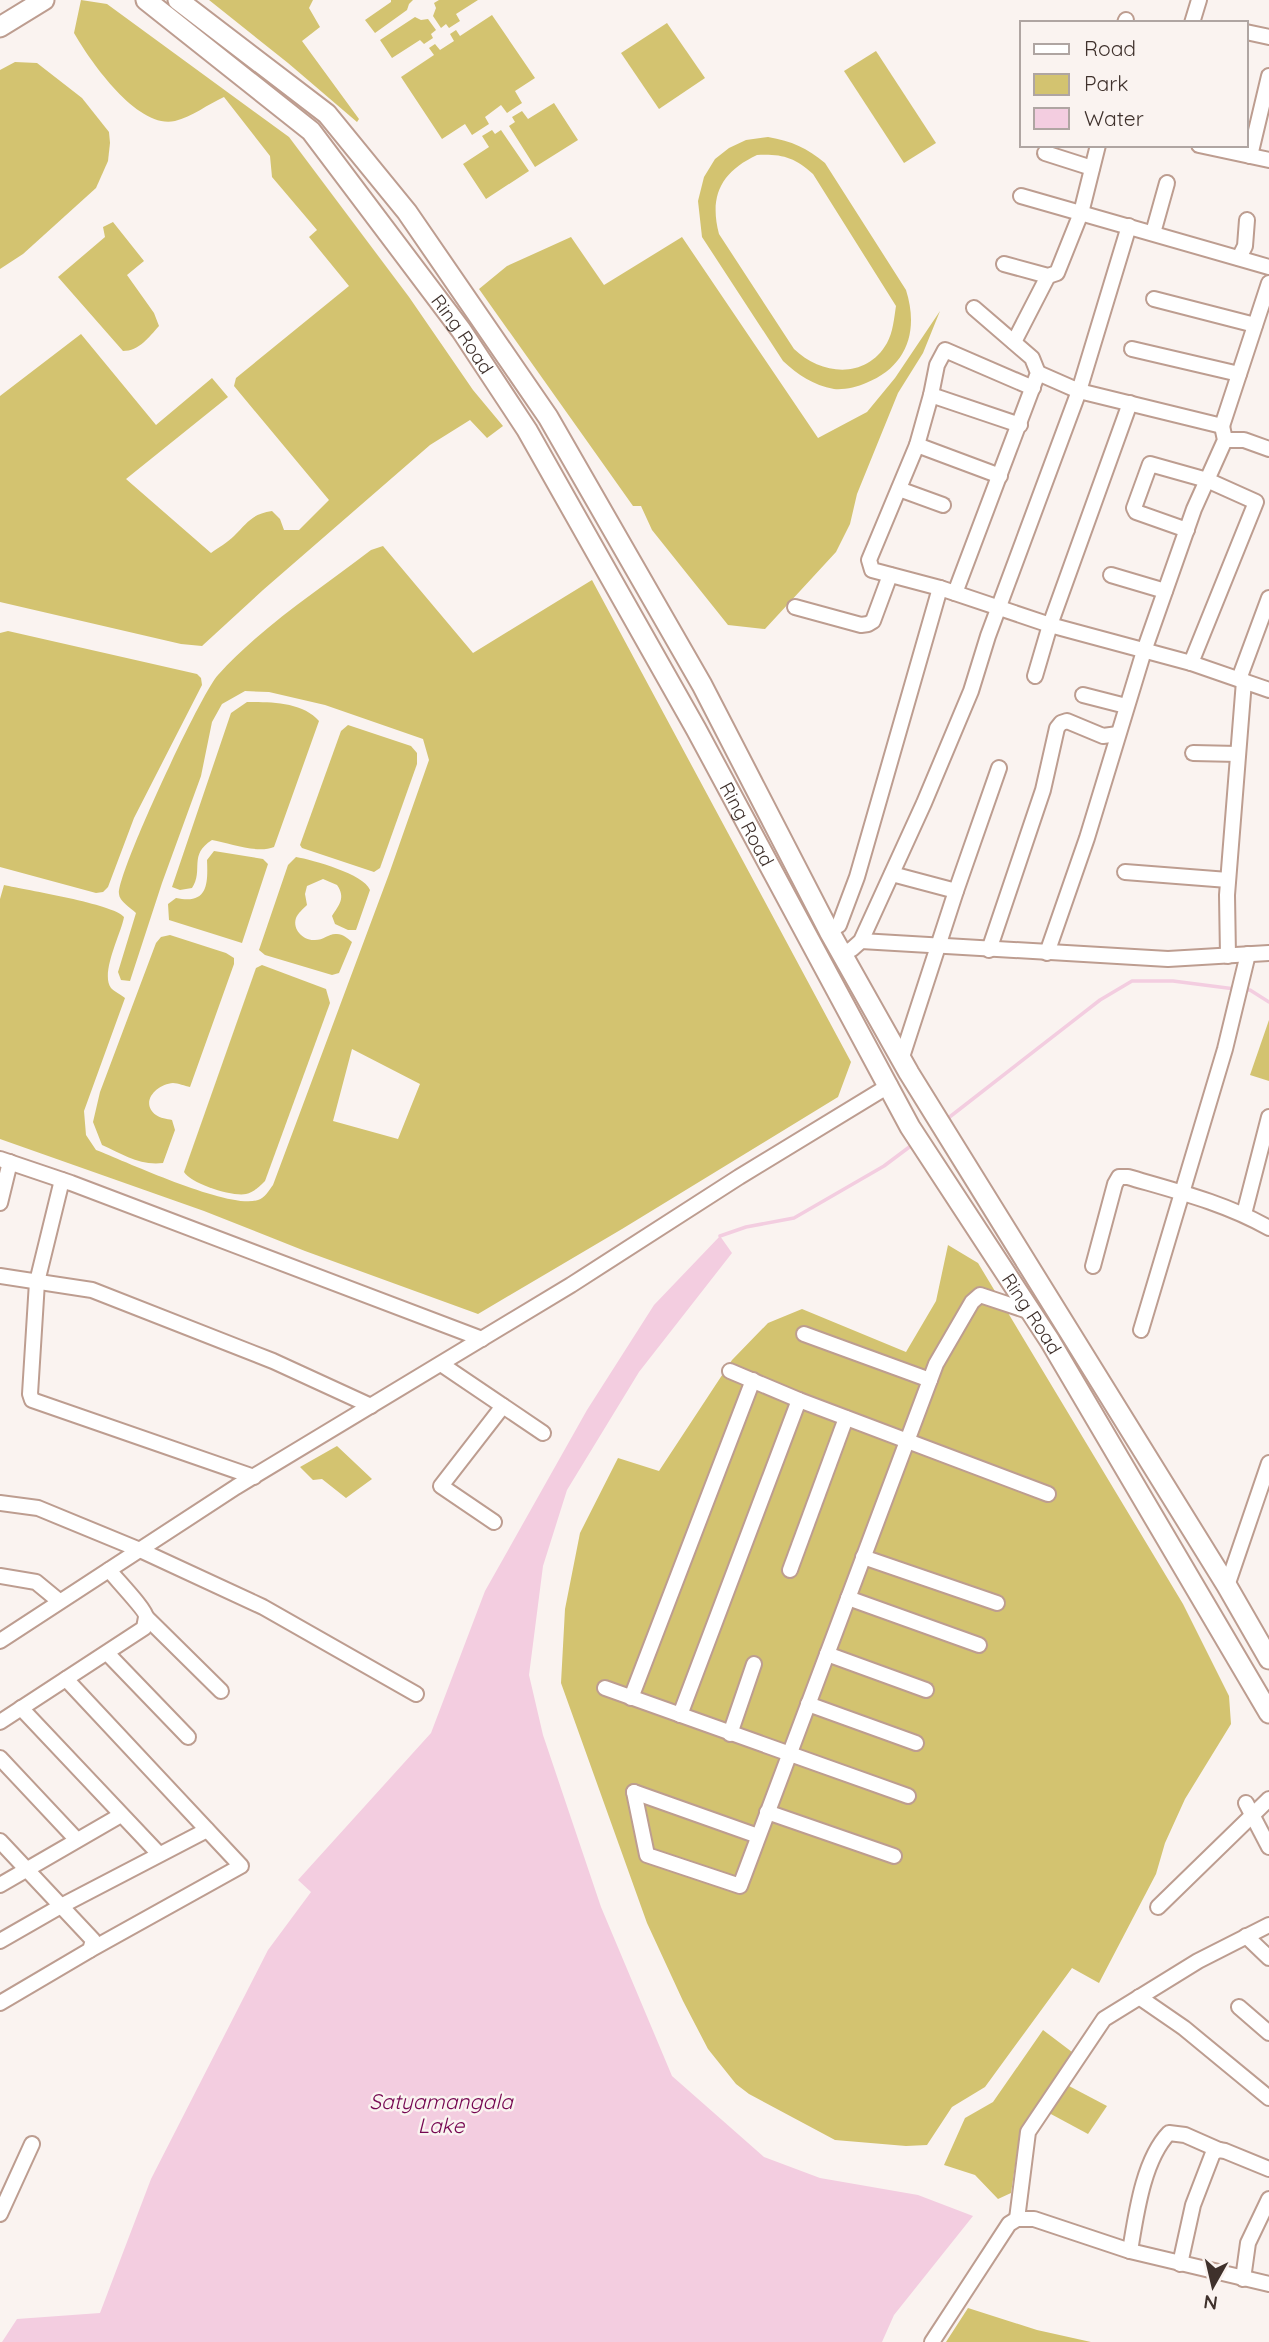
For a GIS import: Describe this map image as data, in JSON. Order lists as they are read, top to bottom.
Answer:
{
  "streets": {
    "main road": ["Ring Road"]
  },
  "water": ["Satyamangala Lake"],
  "legend": ["Road", "Park", "Water"],
  "north": "bottom"
}
